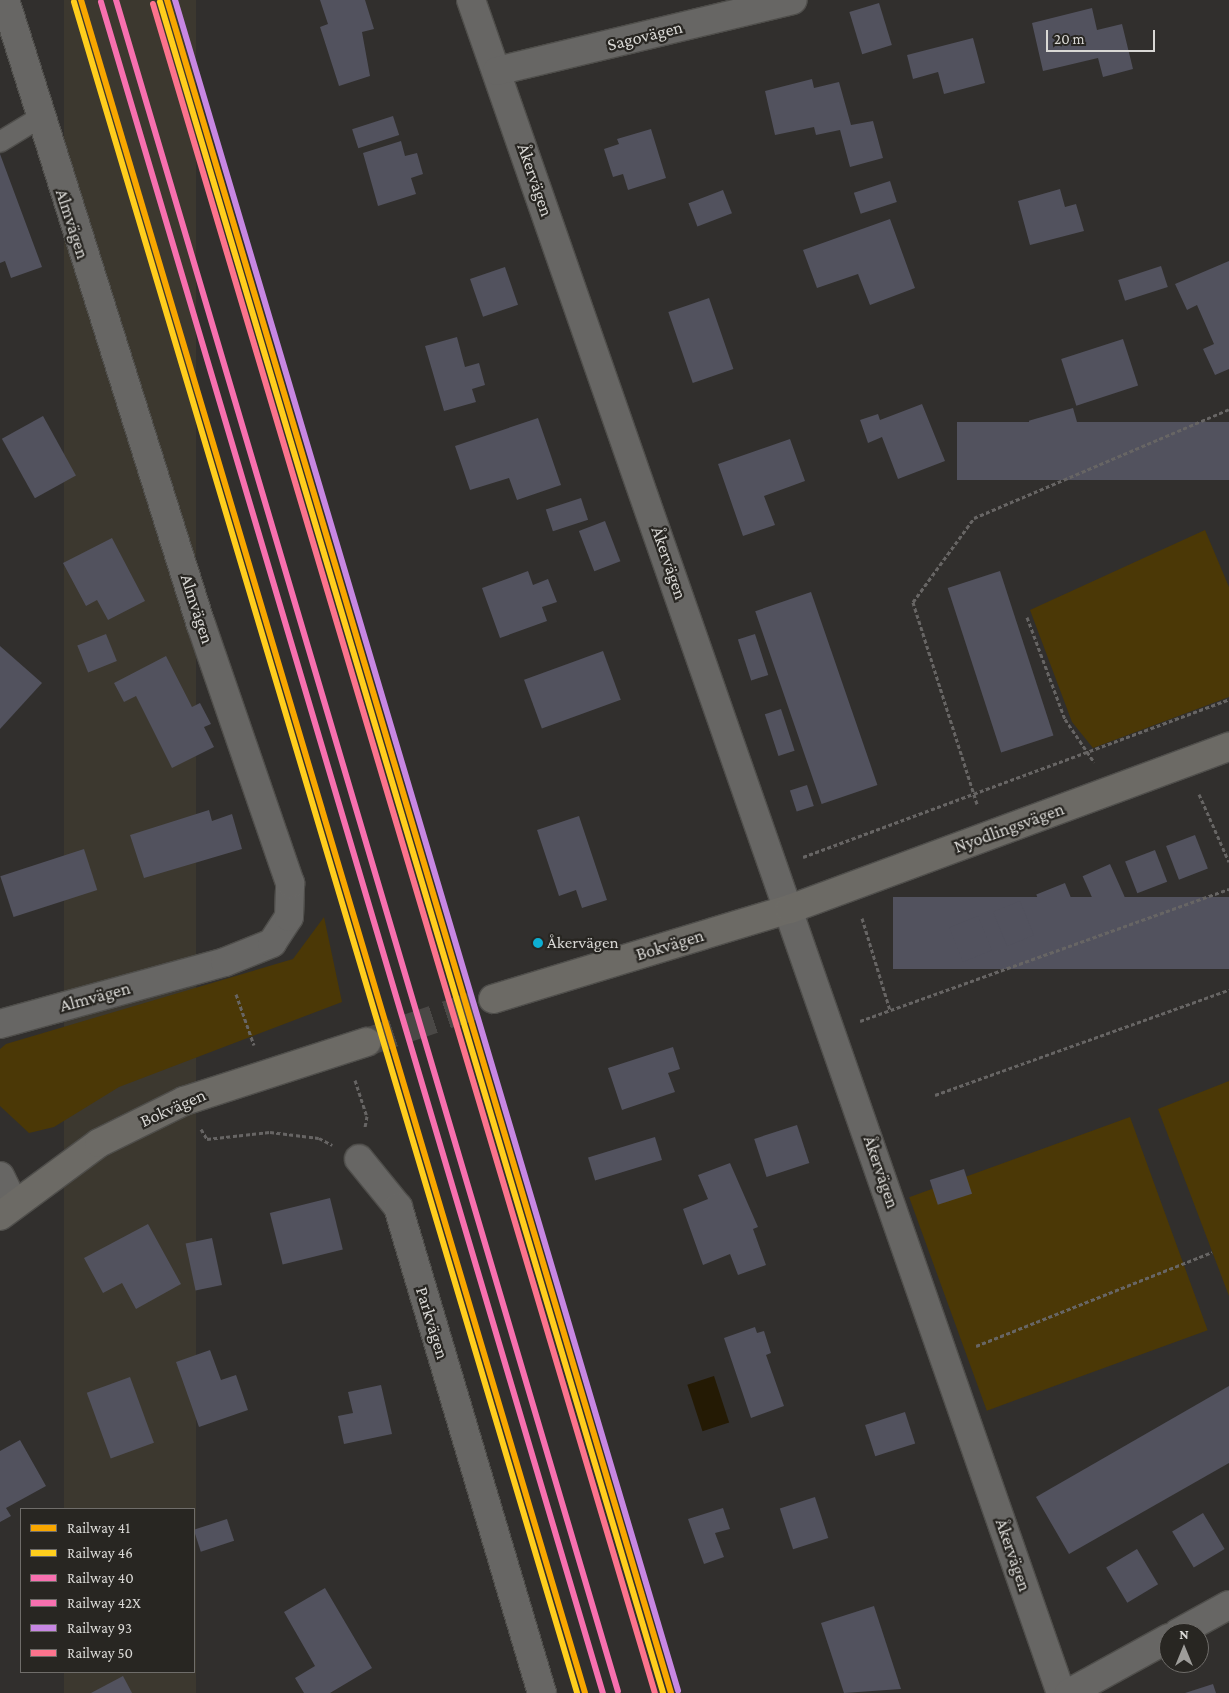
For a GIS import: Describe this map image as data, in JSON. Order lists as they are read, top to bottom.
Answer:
{
  "streets": {
    "street": [
      "Sagovägen",
      "Åkervägen",
      "Almvägen",
      "Nyodlingsvägen",
      "Bokvägen",
      "Parkvägen"
    ]
  },
  "crossings": [
    ["Sagovägen", "Åkervägen"],
    ["Åkervägen", "Nyodlingsvägen"],
    ["Åkervägen", "Bokvägen"],
    ["Nyodlingsvägen", "Bokvägen"]
  ],
  "places": ["Åkervägen"],
  "lines": [
    "rail line 41",
    "rail line 42X",
    "rail line 93",
    "rail line 46",
    "rail line 40",
    "rail line 50"
  ],
  "legend": [
    "Railway 41",
    "Railway 46",
    "Railway 40",
    "Railway 42X",
    "Railway 93",
    "Railway 50"
  ],
  "scale_bar": "20 m",
  "north": "top"
}
